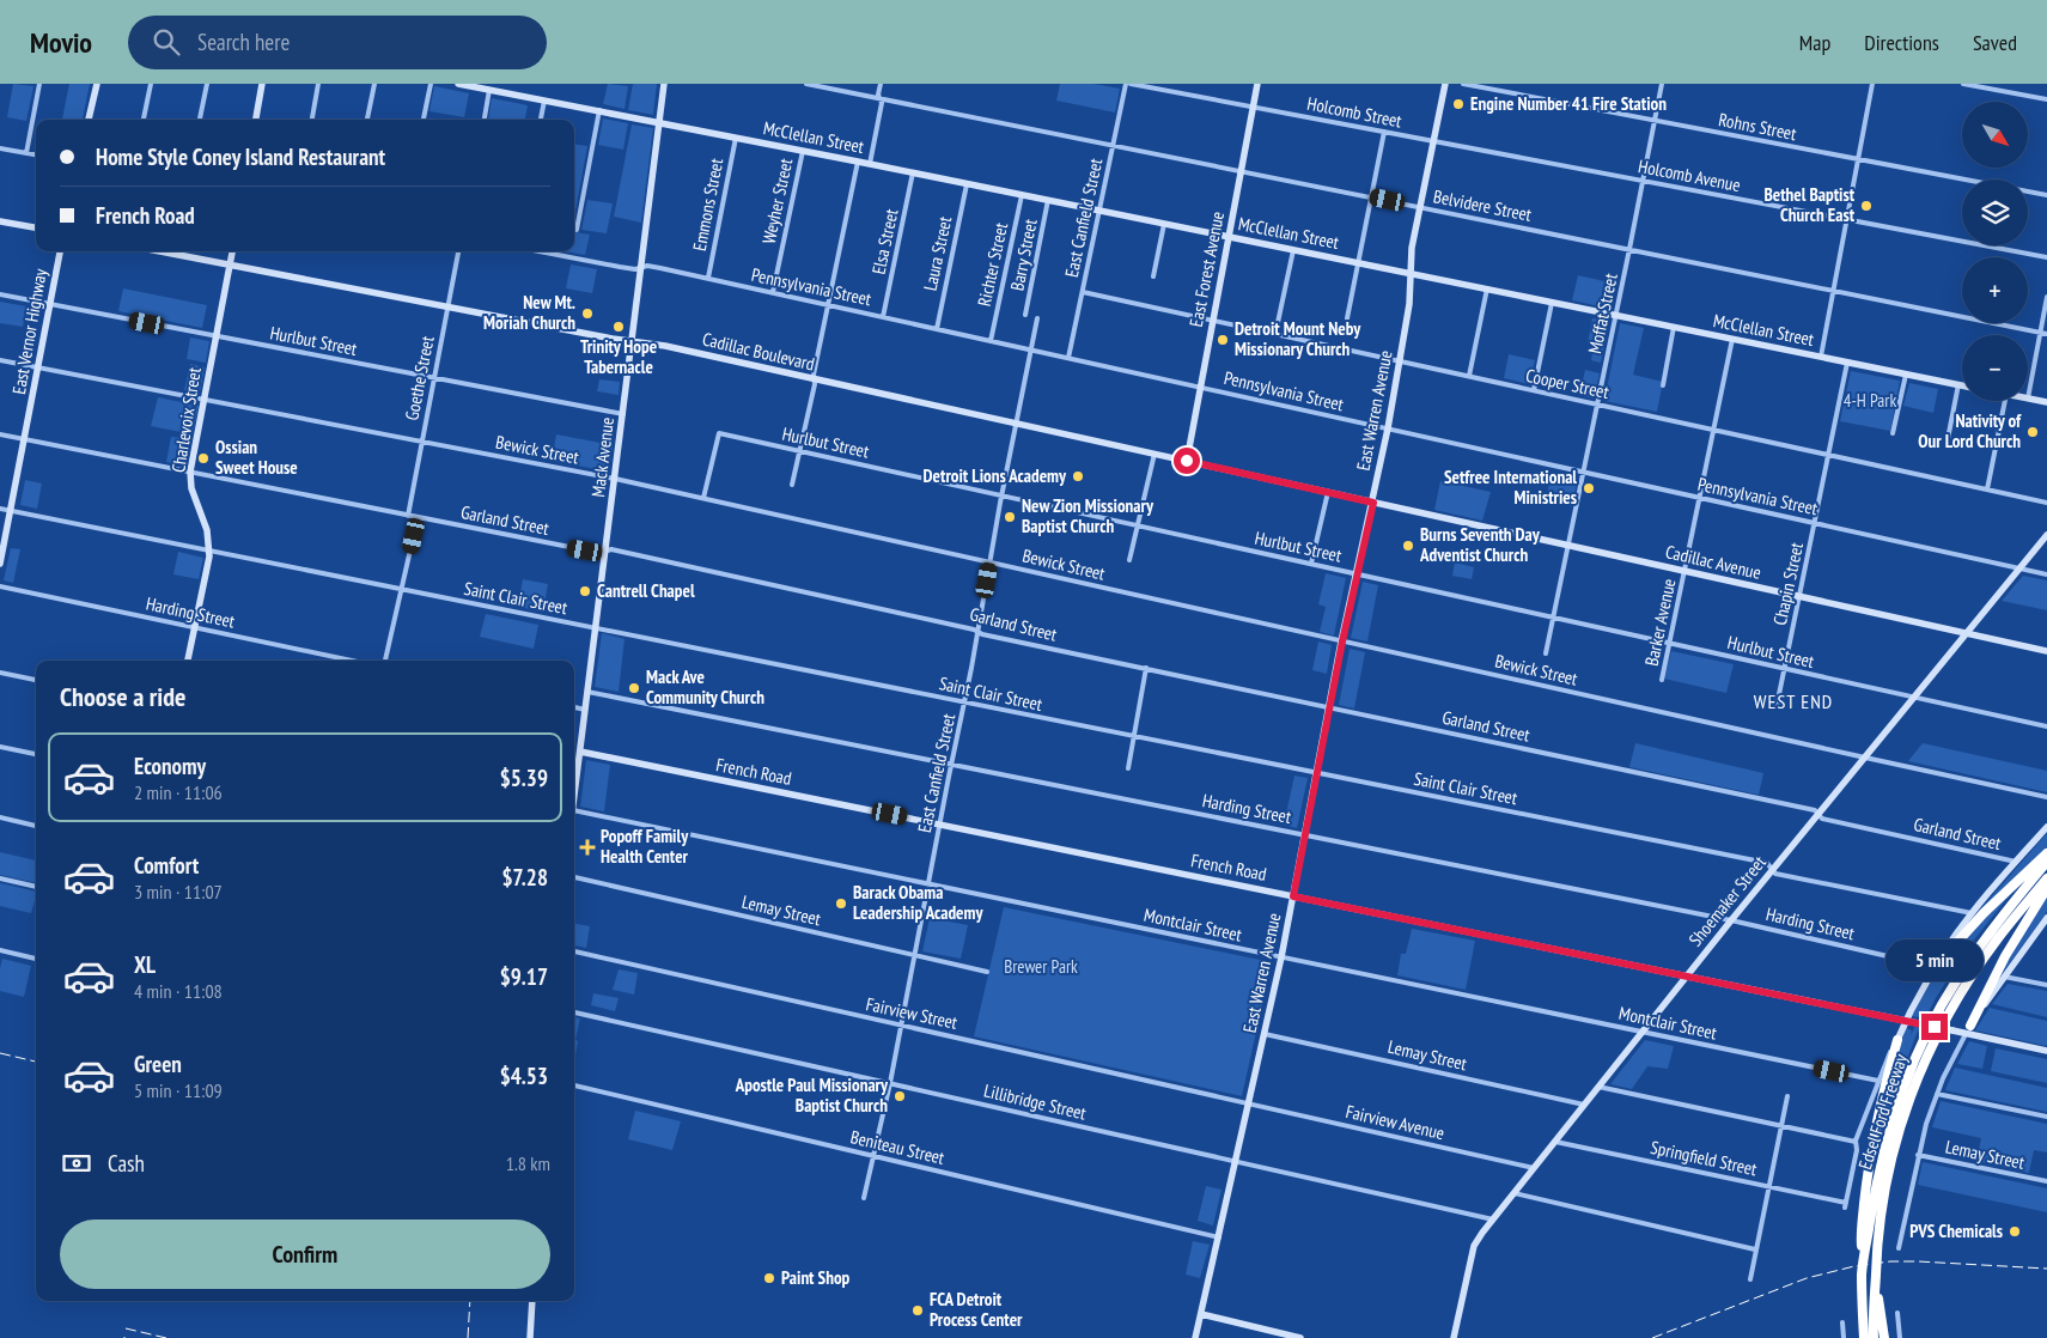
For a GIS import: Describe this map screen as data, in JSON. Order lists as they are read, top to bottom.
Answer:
{
  "streets": {
    "highway": ["Edsel Ford Freeway"],
    "street": [
      "Holcomb Street",
      "Rohns Street",
      "McClellan Street",
      "Holcomb Avenue",
      "Weyher Street",
      "Emmons Street",
      "Belvidere Street",
      "East Canfield Street",
      "Elsa Street",
      "Laura Street",
      "Barry Street",
      "Richter Street",
      "East Forest Avenue",
      "Pennsylvania Street",
      "Moffat Street",
      "East Vernor Highway",
      "Hurlbut Street",
      "Cadillac Boulevard",
      "Goethe Street",
      "Cooper Street",
      "East Warren Avenue",
      "Charlevoix Street",
      "Bewick Street",
      "Mack Avenue",
      "Garland Street",
      "Cadillac Avenue",
      "Chapin Street",
      "Saint Clair Street",
      "Harding Street",
      "Barker Avenue",
      "French Road",
      "Shoemaker Street",
      "Lemay Street",
      "Montclair Street",
      "Fairview Street",
      "Lillibridge Street",
      "Fairview Avenue",
      "Beniteau Street",
      "Springfield Street"
    ]
  },
  "crossings": [
    ["Holcomb Street", "Holcomb Avenue"],
    ["Holcomb Street", "East Forest Avenue"],
    ["Holcomb Street", "East Warren Avenue"],
    ["Rohns Street", "Moffat Street"],
    ["McClellan Street", "Weyher Street"],
    ["McClellan Street", "Emmons Street"],
    ["McClellan Street", "East Canfield Street"],
    ["McClellan Street", "Elsa Street"],
    ["McClellan Street", "Laura Street"],
    ["McClellan Street", "Barry Street"],
    ["McClellan Street", "Richter Street"],
    ["McClellan Street", "East Forest Avenue"],
    ["McClellan Street", "Moffat Street"],
    ["McClellan Street", "East Warren Avenue"],
    ["McClellan Street", "Mack Avenue"],
    ["McClellan Street", "Chapin Street"],
    ["McClellan Street", "Barker Avenue"],
    ["Holcomb Avenue", "Moffat Street"],
    ["Holcomb Avenue", "East Warren Avenue"],
    ["Weyher Street", "Pennsylvania Street"],
    ["Emmons Street", "Pennsylvania Street"],
    ["Belvidere Street", "East Canfield Street"],
    ["Belvidere Street", "East Forest Avenue"],
    ["Belvidere Street", "Moffat Street"],
    ["Belvidere Street", "East Warren Avenue"],
    ["East Canfield Street", "Pennsylvania Street"],
    ["East Canfield Street", "Hurlbut Street"],
    ["East Canfield Street", "Cadillac Boulevard"],
    ["East Canfield Street", "Cooper Street"],
    ["East Canfield Street", "Bewick Street"],
    ["East Canfield Street", "Garland Street"],
    ["East Canfield Street", "Saint Clair Street"],
    ["East Canfield Street", "Harding Street"],
    ["East Canfield Street", "French Road"],
    ["East Canfield Street", "Lemay Street"],
    ["East Canfield Street", "Montclair Street"],
    ["East Canfield Street", "Fairview Street"],
    ["East Canfield Street", "Lillibridge Street"],
    ["East Canfield Street", "Beniteau Street"],
    ["Elsa Street", "Pennsylvania Street"],
    ["Laura Street", "Pennsylvania Street"],
    ["Richter Street", "Pennsylvania Street"],
    ["East Forest Avenue", "Pennsylvania Street"],
    ["East Forest Avenue", "Cadillac Boulevard"],
    ["East Forest Avenue", "Cooper Street"],
    ["Pennsylvania Street", "Moffat Street"],
    ["Pennsylvania Street", "East Warren Avenue"],
    ["Pennsylvania Street", "Mack Avenue"],
    ["Pennsylvania Street", "Chapin Street"],
    ["Pennsylvania Street", "Barker Avenue"],
    ["Pennsylvania Street", "Shoemaker Street"],
    ["Moffat Street", "Hurlbut Street"],
    ["Moffat Street", "Cooper Street"],
    ["Moffat Street", "Cadillac Avenue"],
    ["East Vernor Highway", "Hurlbut Street"],
    ["East Vernor Highway", "Bewick Street"],
    ["East Vernor Highway", "Garland Street"],
    ["East Vernor Highway", "Saint Clair Street"],
    ["Hurlbut Street", "Goethe Street"],
    ["Hurlbut Street", "East Warren Avenue"],
    ["Hurlbut Street", "Charlevoix Street"],
    ["Hurlbut Street", "Bewick Street"],
    ["Hurlbut Street", "Mack Avenue"],
    ["Hurlbut Street", "Chapin Street"],
    ["Hurlbut Street", "Barker Avenue"],
    ["Hurlbut Street", "Shoemaker Street"],
    ["Cadillac Boulevard", "Goethe Street"],
    ["Cadillac Boulevard", "East Warren Avenue"],
    ["Cadillac Boulevard", "Charlevoix Street"],
    ["Cadillac Boulevard", "Mack Avenue"],
    ["Cadillac Boulevard", "Cadillac Avenue"],
    ["Goethe Street", "Bewick Street"],
    ["Goethe Street", "Garland Street"],
    ["Cooper Street", "East Warren Avenue"],
    ["Cooper Street", "Chapin Street"],
    ["Cooper Street", "Barker Avenue"],
    ["East Warren Avenue", "Bewick Street"],
    ["East Warren Avenue", "Garland Street"],
    ["East Warren Avenue", "Cadillac Avenue"],
    ["East Warren Avenue", "Saint Clair Street"],
    ["East Warren Avenue", "Harding Street"],
    ["East Warren Avenue", "French Road"],
    ["East Warren Avenue", "Lemay Street"],
    ["East Warren Avenue", "Montclair Street"],
    ["East Warren Avenue", "Fairview Street"],
    ["East Warren Avenue", "Lillibridge Street"],
    ["East Warren Avenue", "Fairview Avenue"],
    ["East Warren Avenue", "Beniteau Street"],
    ["Charlevoix Street", "Bewick Street"],
    ["Charlevoix Street", "Garland Street"],
    ["Charlevoix Street", "Saint Clair Street"],
    ["Charlevoix Street", "Harding Street"],
    ["Bewick Street", "Mack Avenue"],
    ["Bewick Street", "Shoemaker Street"],
    ["Mack Avenue", "Garland Street"],
    ["Mack Avenue", "Saint Clair Street"],
    ["Mack Avenue", "Harding Street"],
    ["Mack Avenue", "French Road"],
    ["Garland Street", "Shoemaker Street"],
    ["Garland Street", "Edsel Ford Freeway"],
    ["Cadillac Avenue", "Chapin Street"],
    ["Cadillac Avenue", "Barker Avenue"],
    ["Cadillac Avenue", "Shoemaker Street"],
    ["Saint Clair Street", "Shoemaker Street"],
    ["Saint Clair Street", "Edsel Ford Freeway"],
    ["Harding Street", "Shoemaker Street"],
    ["Harding Street", "Edsel Ford Freeway"],
    ["French Road", "Shoemaker Street"],
    ["French Road", "Edsel Ford Freeway"],
    ["Shoemaker Street", "Lemay Street"],
    ["Shoemaker Street", "Montclair Street"],
    ["Shoemaker Street", "Lillibridge Street"],
    ["Shoemaker Street", "Fairview Avenue"],
    ["Shoemaker Street", "Springfield Street"],
    ["Fairview Street", "Fairview Avenue"]
  ],
  "districts": ["WEST END"],
  "parks": ["4-H Park", "Brewer Park"],
  "places": {
    "other": [
      "Engine Number 41 Fire Station",
      "Bethel Baptist Church East",
      "New Mt. Moriah Church",
      "Trinity Hope Tabernacle",
      "Detroit Mount Neby Missionary Church",
      "Nativity of Our Lord Church",
      "Ossian Sweet House",
      "Detroit Lions Academy",
      "Setfree International Ministries",
      "New Zion Missionary Baptist Church",
      "Burns Seventh Day Adventist Church",
      "Cantrell Chapel",
      "Mack Ave Community Church",
      "Barack Obama Leadership Academy",
      "Apostle Paul Missionary Baptist Church",
      "PVS Chemicals",
      "Paint Shop",
      "FCA Detroit Process Center"
    ],
    "health": ["Popoff Family Health Center"]
  },
  "north": "bottom right",
  "page": {
    "header": "Movio",
    "search": "Search here",
    "nav": ["Map", "Directions", "Saved"],
    "map_buttons": ["+", "−"],
    "banner": ["Home Style Coney Island Restaurant", "French Road"],
    "heading": "Choose a ride",
    "list": [
      {
        "name": "Economy",
        "note": "2 min · 11:06",
        "value": "$5.39"
      },
      {
        "name": "Comfort",
        "note": "3 min · 11:07",
        "value": "$7.28"
      },
      {
        "name": "XL",
        "note": "4 min · 11:08",
        "value": "$9.17"
      },
      {
        "name": "Green",
        "note": "5 min · 11:09",
        "value": "$4.53"
      }
    ],
    "bubble": "5 min",
    "pay": ["Cash", "1.8 km"],
    "buttons": "Confirm"
  }
}
